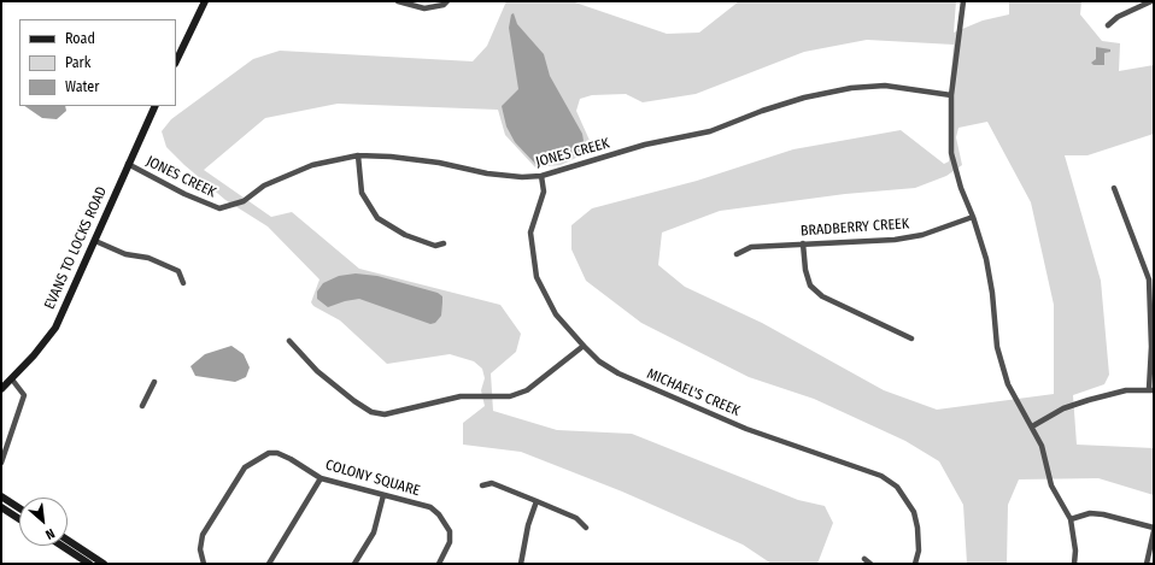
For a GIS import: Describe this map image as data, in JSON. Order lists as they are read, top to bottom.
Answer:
{
  "streets": {
    "street": [
      "JONES CREEK",
      "BRADBERRY CREEK",
      "EVANS TO LOCKS ROAD",
      "MICHAEL'S CREEK",
      "COLONY SQUARE"
    ]
  },
  "crossings": [
    ["JONES CREEK", "EVANS TO LOCKS ROAD"],
    ["JONES CREEK", "MICHAEL'S CREEK"]
  ],
  "legend": ["Road", "Park", "Water"],
  "north": "bottom right"
}
